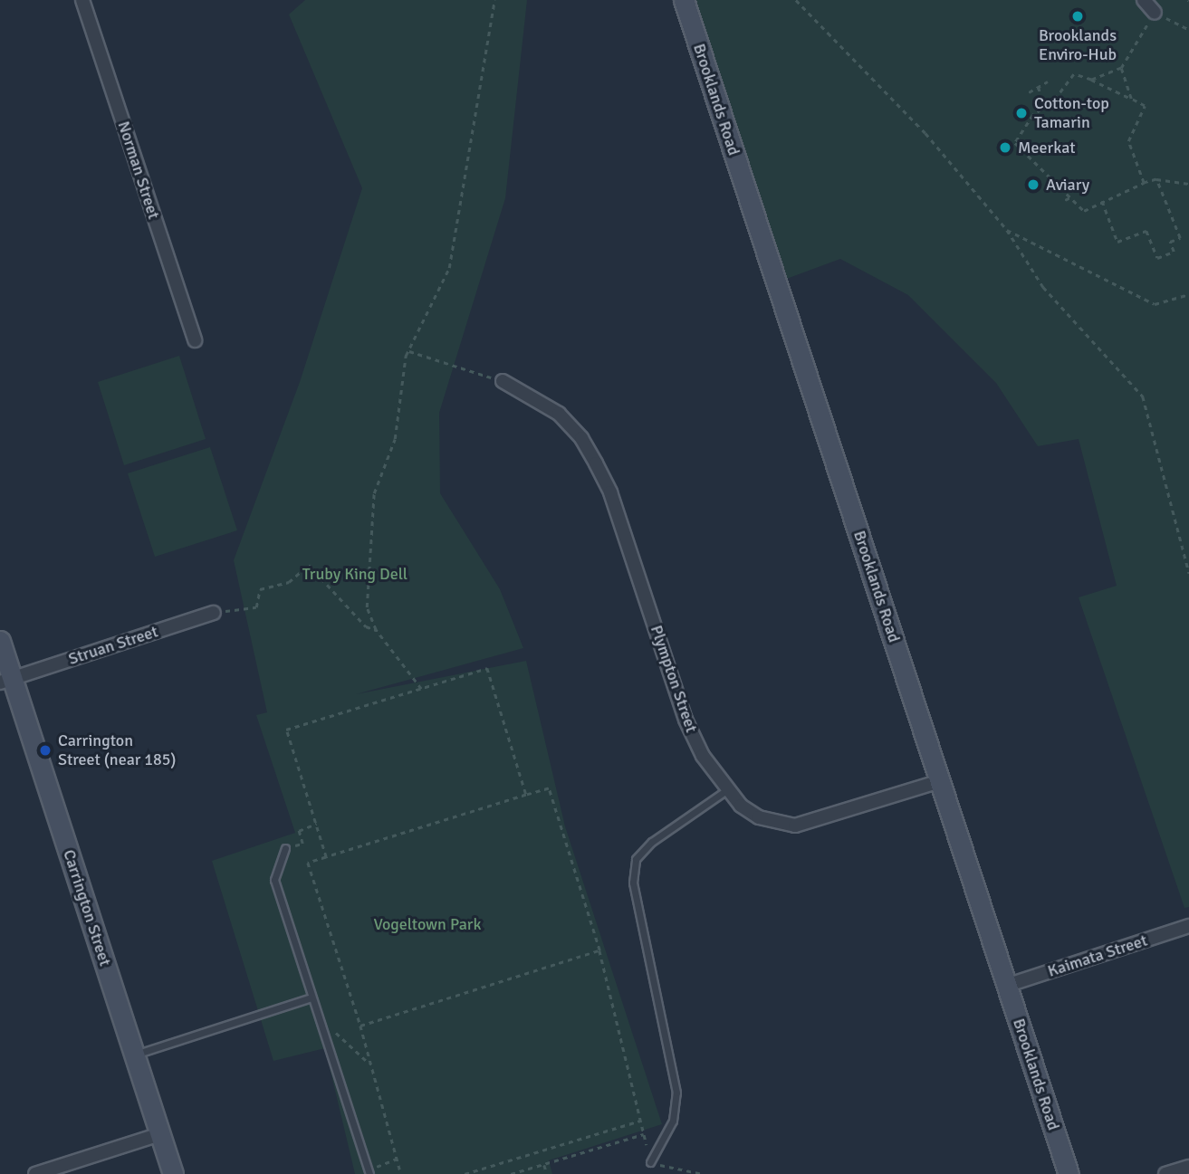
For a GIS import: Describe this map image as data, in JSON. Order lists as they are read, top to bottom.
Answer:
{
  "streets": {
    "street": [
      "Brooklands Road",
      "Norman Street",
      "Struan Street",
      "Plympton Street",
      "Carrington Street",
      "Kaimata Street"
    ]
  },
  "crossings": [
    ["Brooklands Road", "Plympton Street"],
    ["Brooklands Road", "Kaimata Street"],
    ["Struan Street", "Carrington Street"]
  ],
  "parks": ["Truby King Dell", "Vogeltown Park"],
  "places": [
    "Brooklands Enviro-Hub",
    "Cotton-top Tamarin",
    "Meerkat",
    "Aviary",
    "Carrington Street (near 185)"
  ]
}
